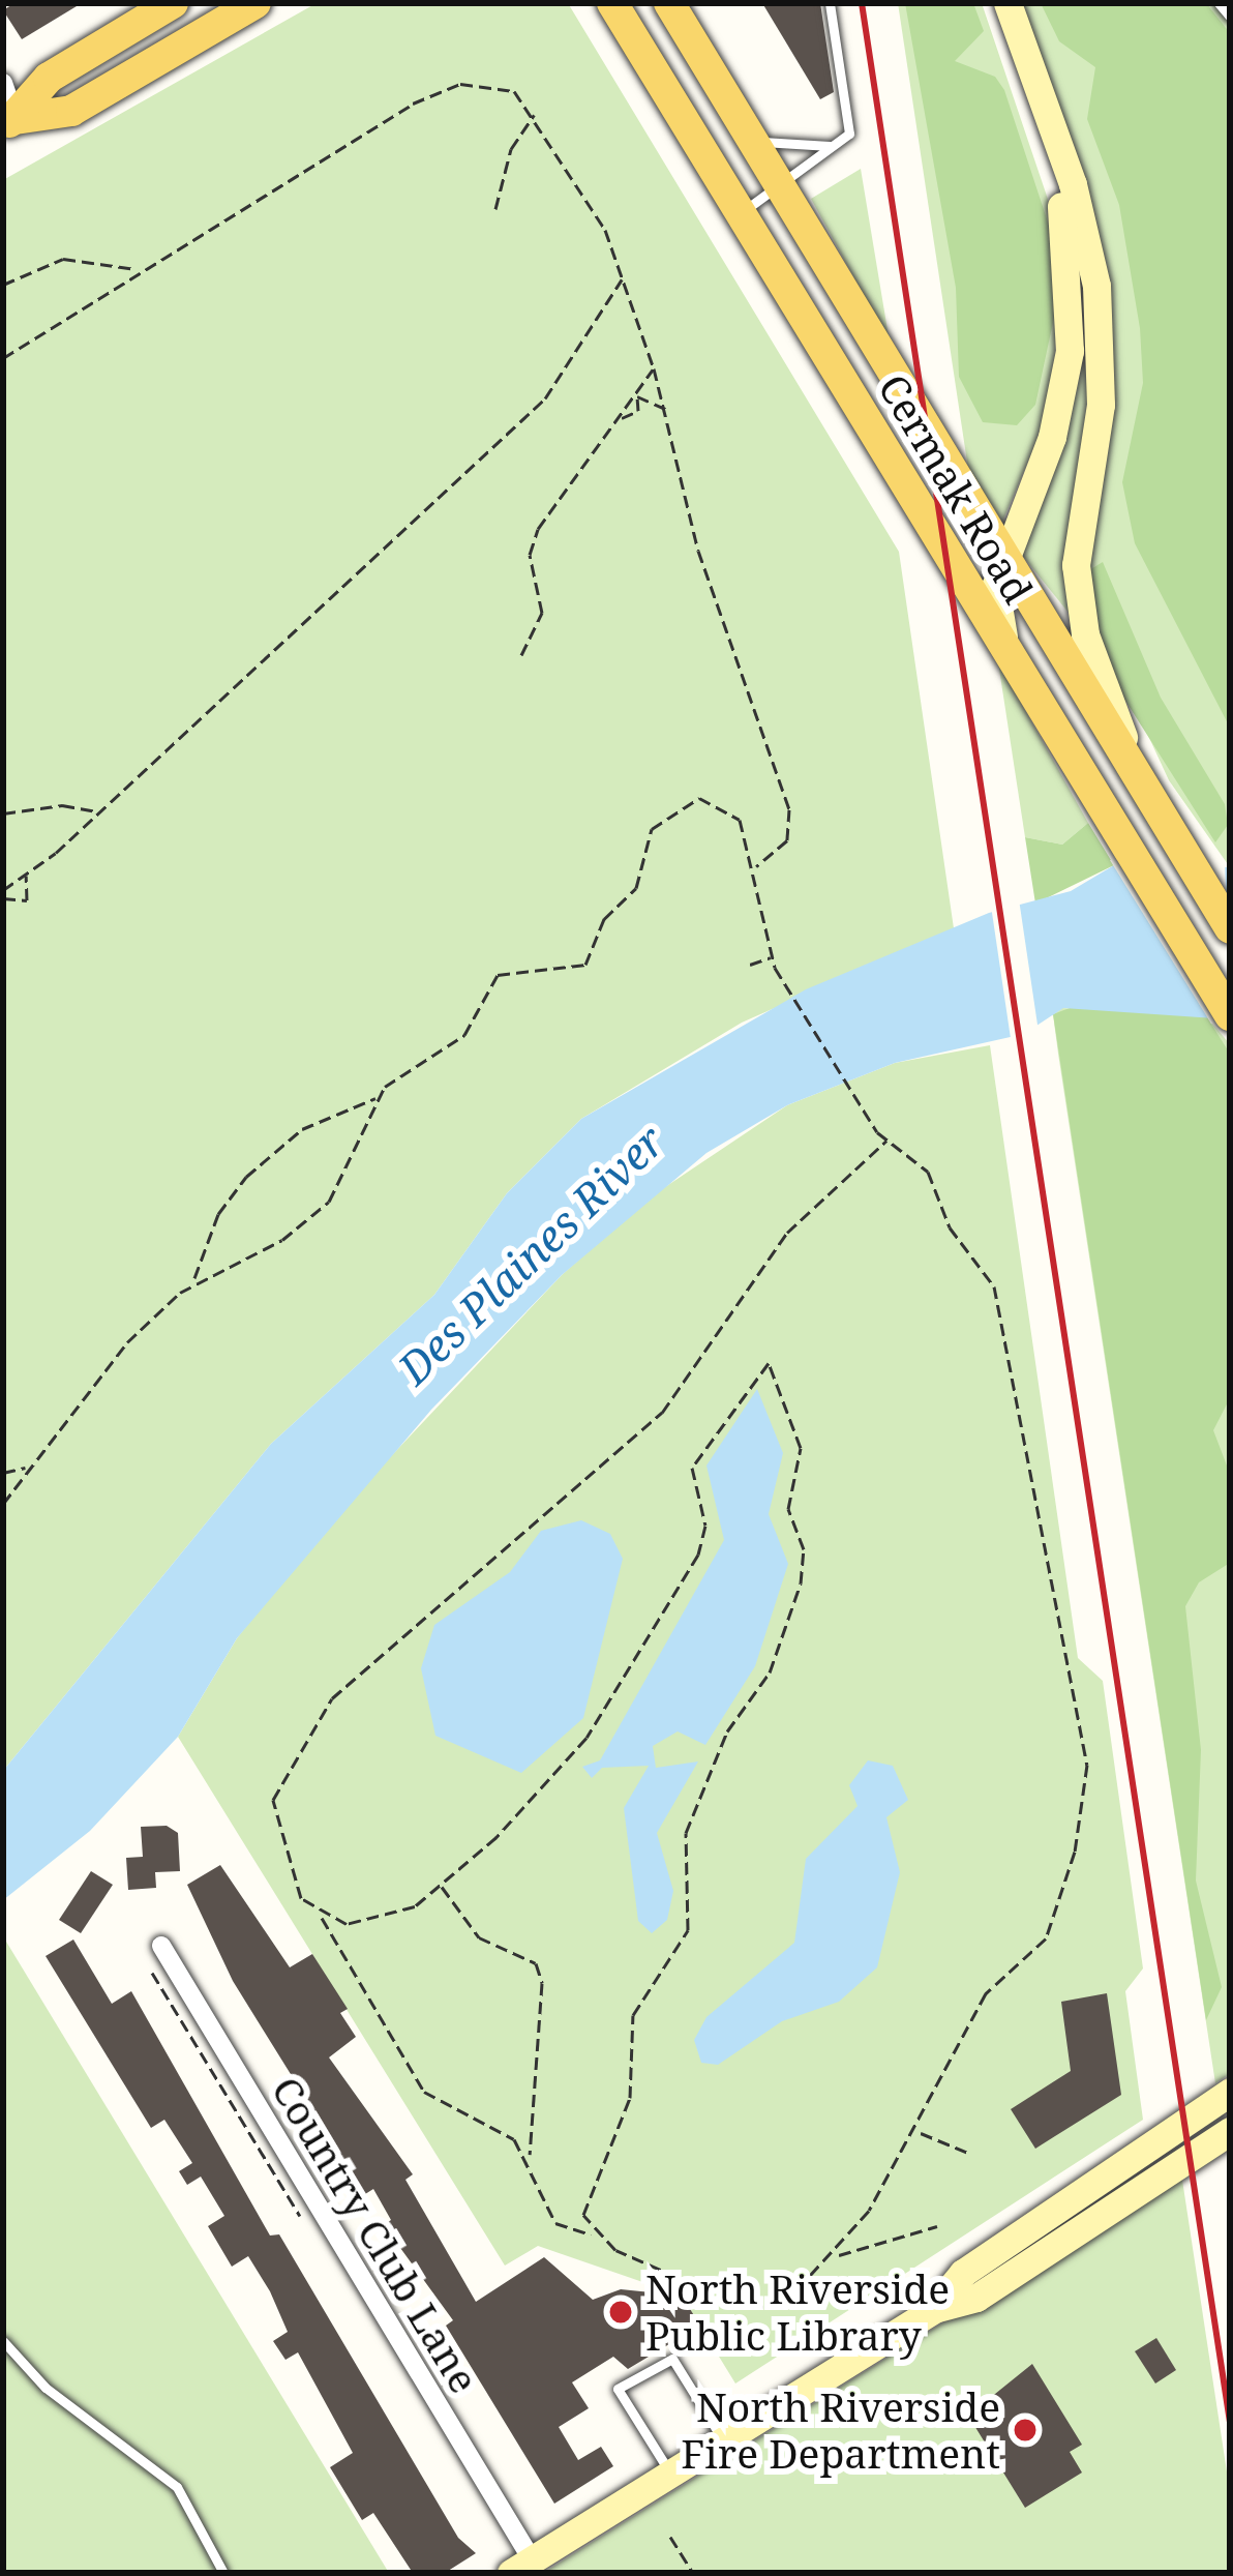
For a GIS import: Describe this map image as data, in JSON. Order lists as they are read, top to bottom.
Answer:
{
  "streets": {
    "main road": ["Cermak Road"],
    "street": ["Country Club Lane"]
  },
  "water": ["Des Plaines River"],
  "places": ["North Riverside Public Library", "North Riverside Fire Department"]
}
